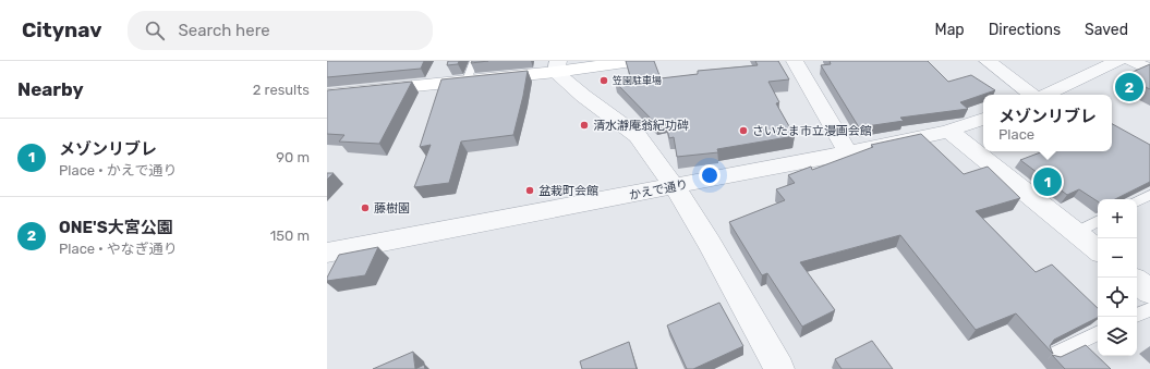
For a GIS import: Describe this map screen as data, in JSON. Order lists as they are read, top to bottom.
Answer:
{
  "streets": {
    "street": ["かえで通り"]
  },
  "places": [
    "笠園駐車場",
    "清水瀞庵翁紀功碑",
    "さいたま市立漫画会館",
    "盆栽町会館",
    "藤樹園"
  ],
  "page": {
    "header": "Citynav",
    "search": "Search here",
    "nav": ["Map", "Directions", "Saved"],
    "heading": ["Nearby", "2 results"],
    "pins": ["2", "1"],
    "popup": ["メゾンリブレ", "Place"],
    "list": [
      {
        "mark": "1",
        "name": "メゾンリブレ",
        "note": "Place · かえで通り",
        "value": "90 m"
      },
      {
        "mark": "2",
        "name": "ONE'S大宮公園",
        "note": "Place · やなぎ通り",
        "value": "150 m"
      }
    ],
    "map_buttons": ["+", "−"]
  }
}
